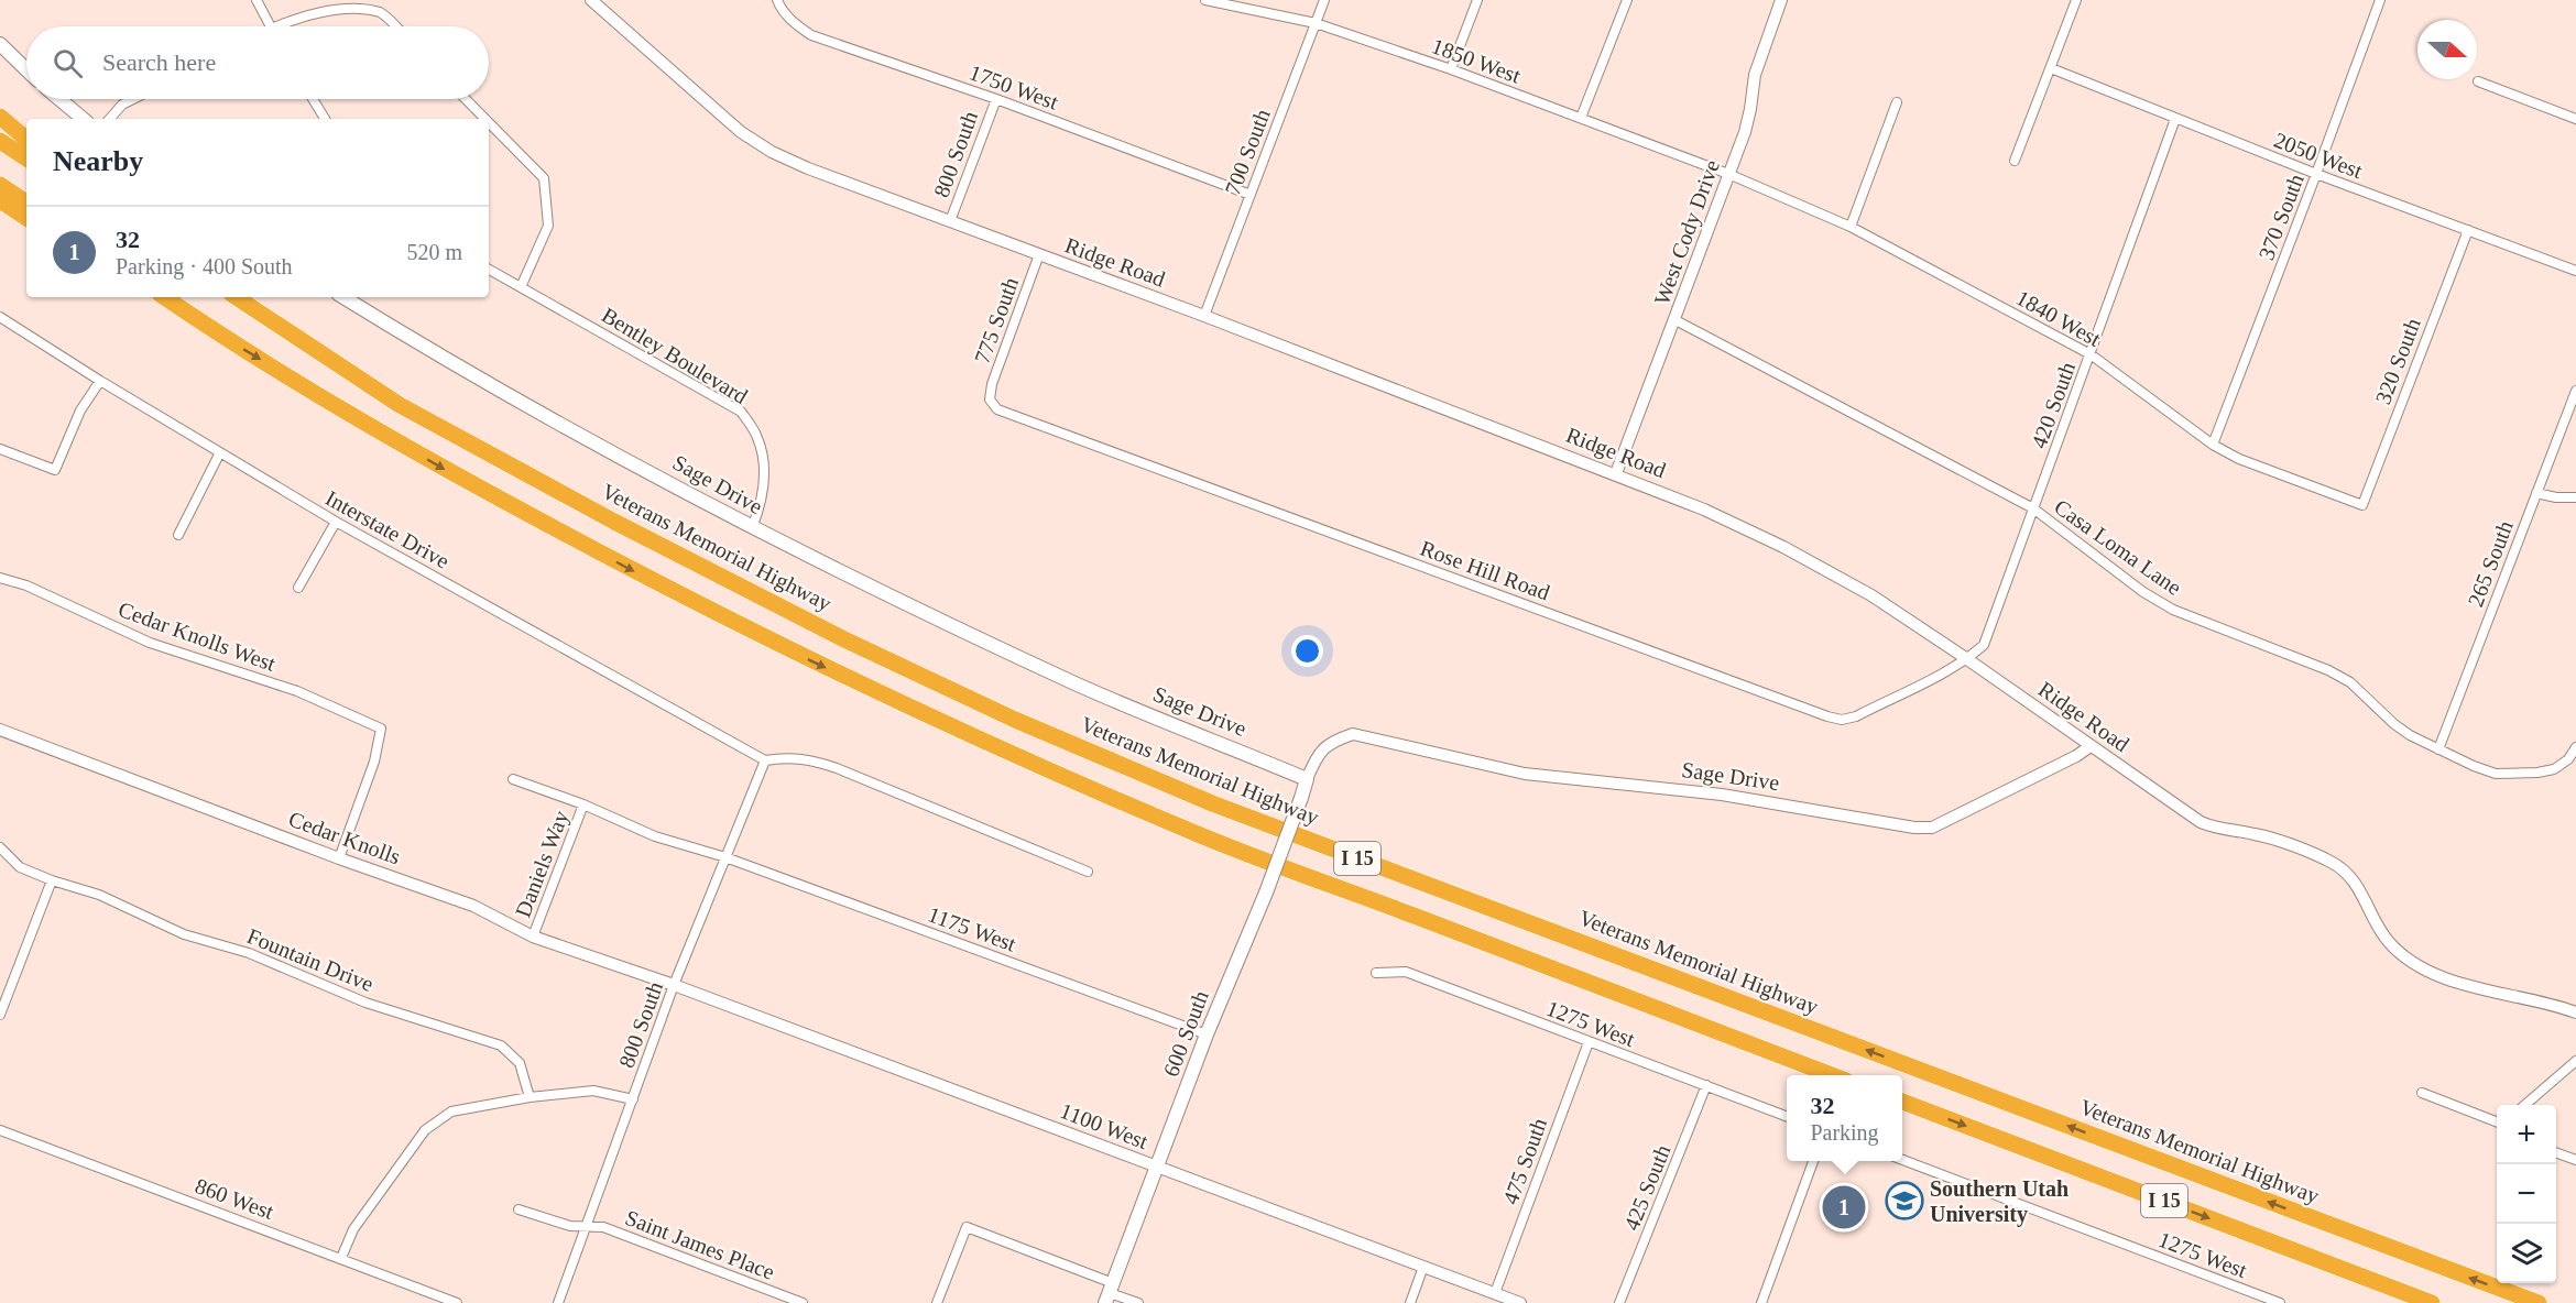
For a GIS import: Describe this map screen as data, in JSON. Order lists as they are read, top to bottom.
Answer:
{
  "streets": {
    "highway": ["Veterans Memorial Highway", "I 15"],
    "main road": ["Sage Drive", "600 South"],
    "street": [
      "1850 West",
      "1750 West",
      "700 South",
      "800 South",
      "2050 West",
      "370 South",
      "West Cody Drive",
      "Ridge Road",
      "1840 West",
      "775 South",
      "Bentley Boulevard",
      "320 South",
      "420 South",
      "Interstate Drive",
      "Casa Loma Lane",
      "265 South",
      "Rose Hill Road",
      "Cedar Knolls West",
      "Cedar Knolls",
      "Daniels Way",
      "1175 West",
      "Fountain Drive",
      "1275 West",
      "1100 West",
      "475 South",
      "425 South",
      "860 West",
      "Saint James Place"
    ]
  },
  "crossings": [
    ["1850 West", "700 South"],
    ["1850 West", "West Cody Drive"],
    ["1850 West", "1840 West"],
    ["1750 West", "700 South"],
    ["1750 West", "800 South"],
    ["700 South", "Ridge Road"],
    ["800 South", "Ridge Road"],
    ["800 South", "Interstate Drive"],
    ["800 South", "Cedar Knolls"],
    ["800 South", "1175 West"],
    ["800 South", "1100 West"],
    ["800 South", "Saint James Place"],
    ["2050 West", "370 South"],
    ["2050 West", "320 South"],
    ["2050 West", "420 South"],
    ["370 South", "1840 West"],
    ["West Cody Drive", "Ridge Road"],
    ["West Cody Drive", "1840 West"],
    ["West Cody Drive", "Casa Loma Lane"],
    ["Ridge Road", "775 South"],
    ["Ridge Road", "420 South"],
    ["Ridge Road", "Sage Drive"],
    ["Ridge Road", "Rose Hill Road"],
    ["1840 West", "320 South"],
    ["1840 West", "420 South"],
    ["775 South", "Rose Hill Road"],
    ["Bentley Boulevard", "Sage Drive"],
    ["420 South", "Casa Loma Lane"],
    ["420 South", "Rose Hill Road"],
    ["Sage Drive", "600 South"],
    ["Casa Loma Lane", "265 South"],
    ["Cedar Knolls West", "Cedar Knolls"],
    ["Cedar Knolls", "Daniels Way"],
    ["Cedar Knolls", "1100 West"],
    ["1175 West", "600 South"],
    ["1275 West", "475 South"],
    ["1275 West", "425 South"],
    ["600 South", "1100 West"],
    ["1100 West", "475 South"]
  ],
  "places": {
    "school or university": ["Southern Utah University"]
  },
  "north": "right",
  "page": {
    "search": "Search here",
    "heading": "Nearby",
    "list": [
      {
        "mark": "1",
        "name": "32",
        "note": "Parking · 400 South",
        "value": "520 m"
      }
    ],
    "popup": ["32", "Parking"],
    "map_buttons": ["+", "−"],
    "pins": "1"
  }
}
